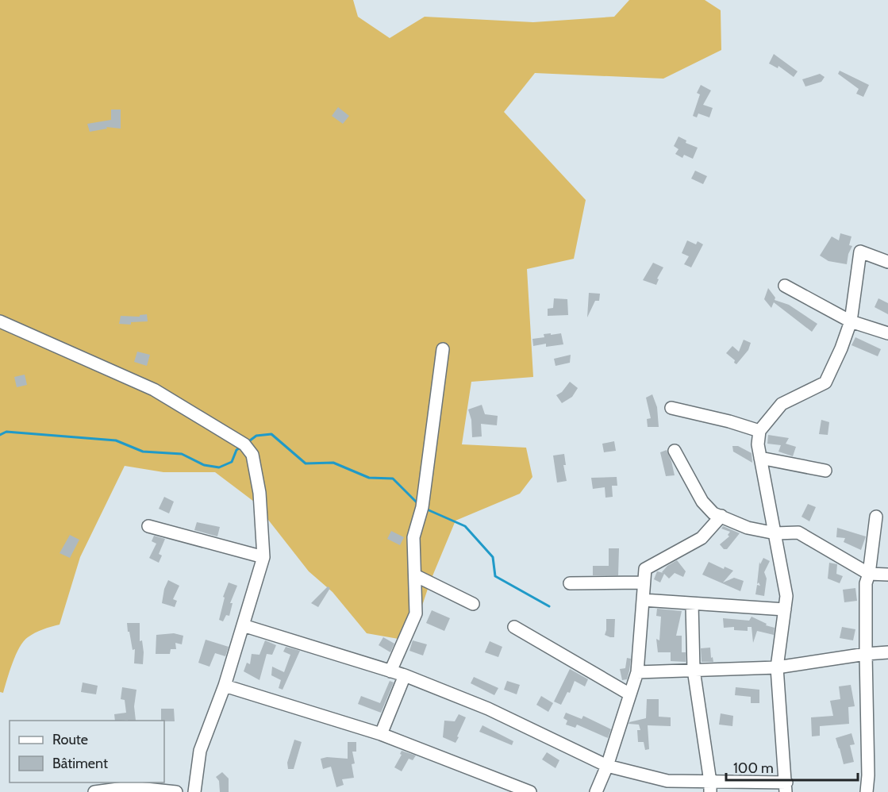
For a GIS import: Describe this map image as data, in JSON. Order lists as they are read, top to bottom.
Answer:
{
  "legend": ["Route", "Bâtiment"],
  "scale_bar": "100 m"
}
